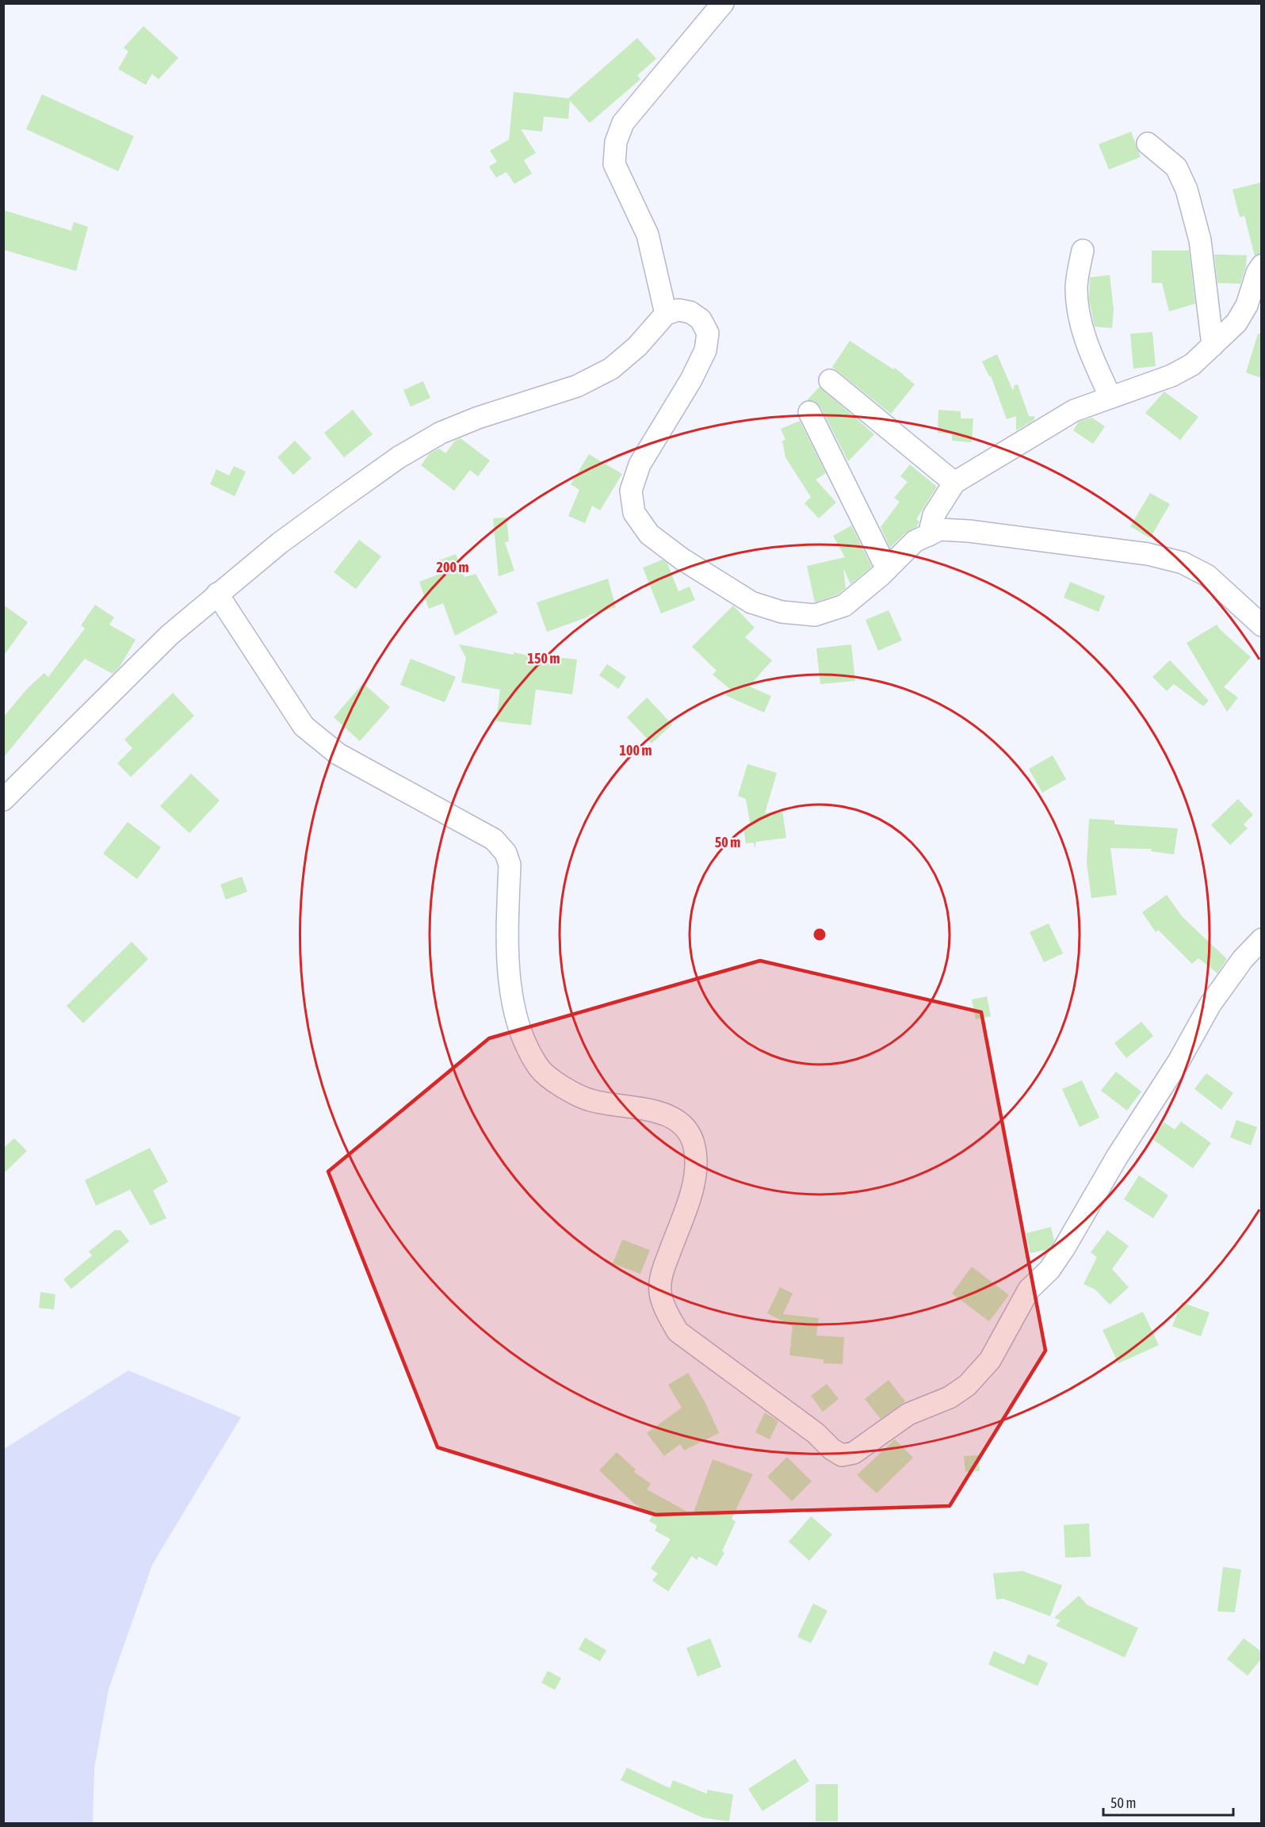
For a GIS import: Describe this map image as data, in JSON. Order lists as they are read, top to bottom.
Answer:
{
  "scale_bar": "50 m",
  "rings": [
    "200 m",
    "150 m",
    "100 m",
    "50 m"
  ]
}
